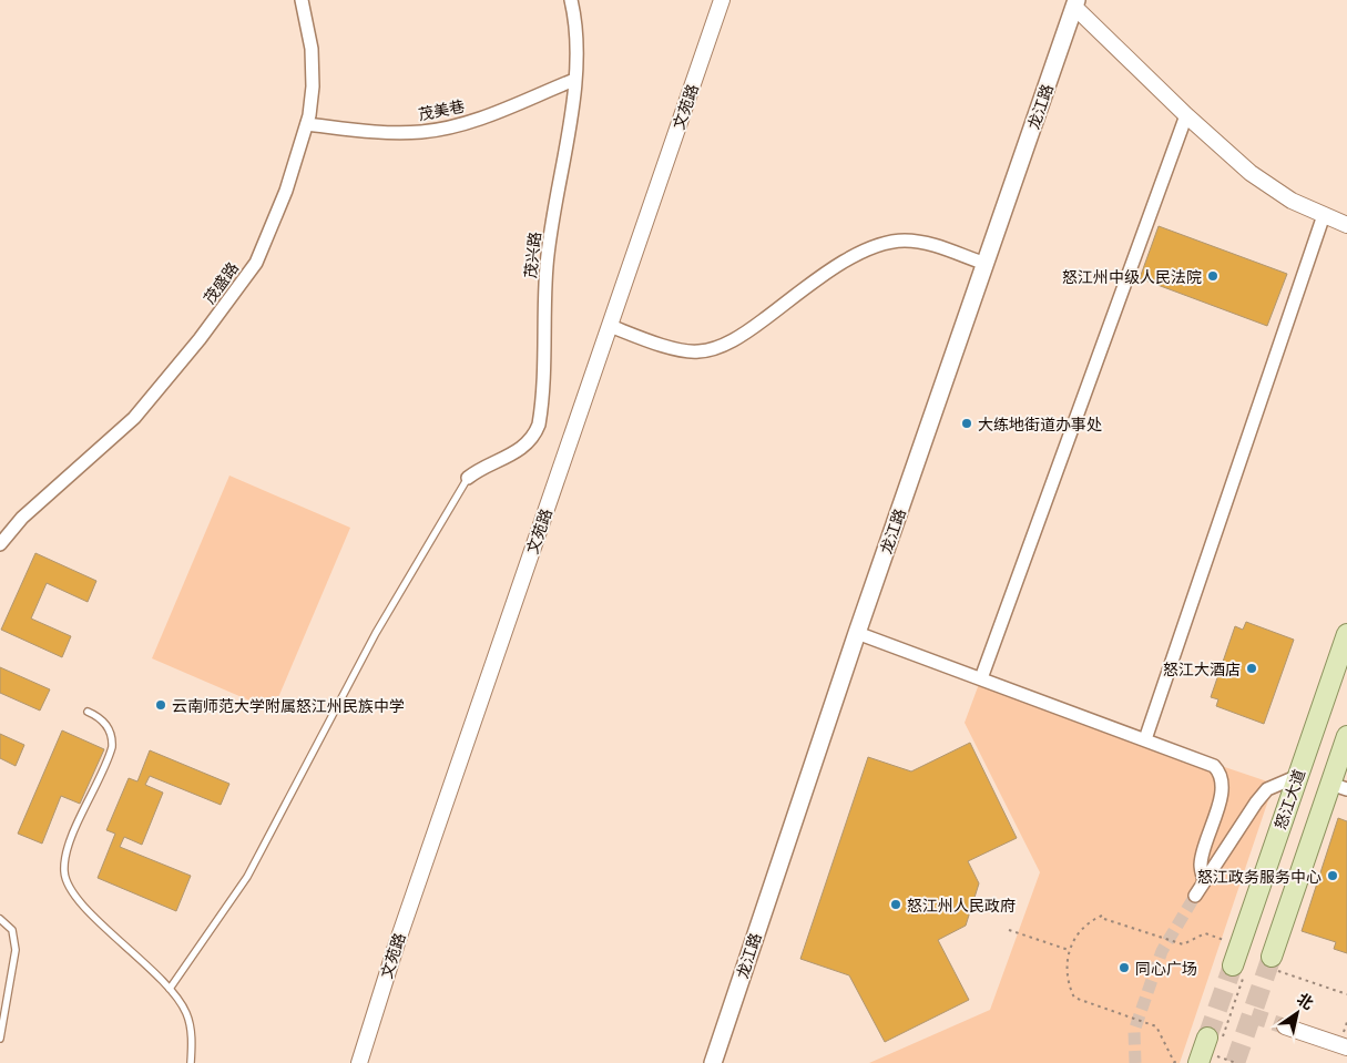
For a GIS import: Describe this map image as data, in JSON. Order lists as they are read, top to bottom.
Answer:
{
  "streets": {
    "main road": ["龙江路", "怒江大道"],
    "street": [
      "文苑路",
      "茂美巷",
      "茂兴路",
      "茂盛路"
    ]
  },
  "crossings": [
    ["茂美巷", "茂兴路"],
    ["茂美巷", "茂盛路"]
  ],
  "places": [
    "怒江州中级人民法院",
    "大练地街道办事处",
    "怒江大酒店",
    "云南师范大学附属怒江州民族中学",
    "怒江政务服务中心",
    "怒江州人民政府",
    "同心广场"
  ],
  "north": "top right"
}
